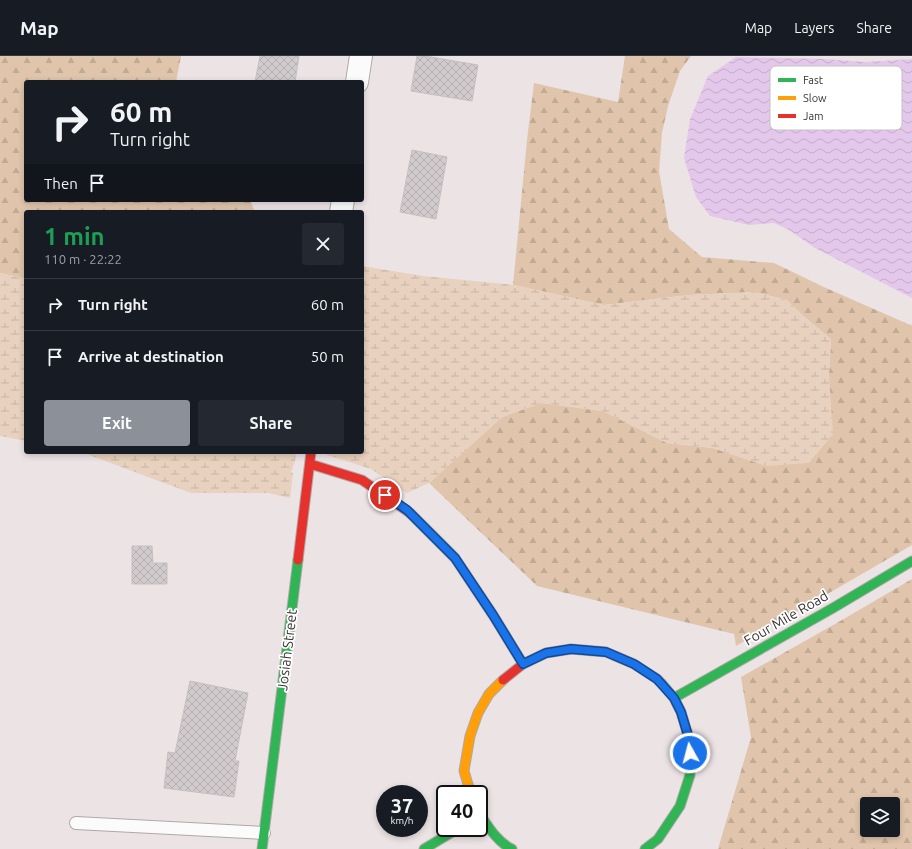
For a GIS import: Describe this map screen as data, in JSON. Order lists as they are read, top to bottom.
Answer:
{
  "streets": {
    "street": ["Four Mile Road", "Josiah Street"]
  },
  "legend": ["Fast", "Slow", "Jam"],
  "page": {
    "header": "Map",
    "nav": ["Map", "Layers", "Share"],
    "turn": ["60 m", "Turn right"],
    "then": "Then",
    "heading": ["1 min", "110 m · 22:22"],
    "list": [
      {
        "name": "Turn right",
        "value": "60 m"
      },
      {
        "name": "Arrive at destination",
        "value": "50 m"
      }
    ],
    "buttons": ["Exit", "Share"],
    "speed": "37 km/h",
    "limit": "40"
  }
}
